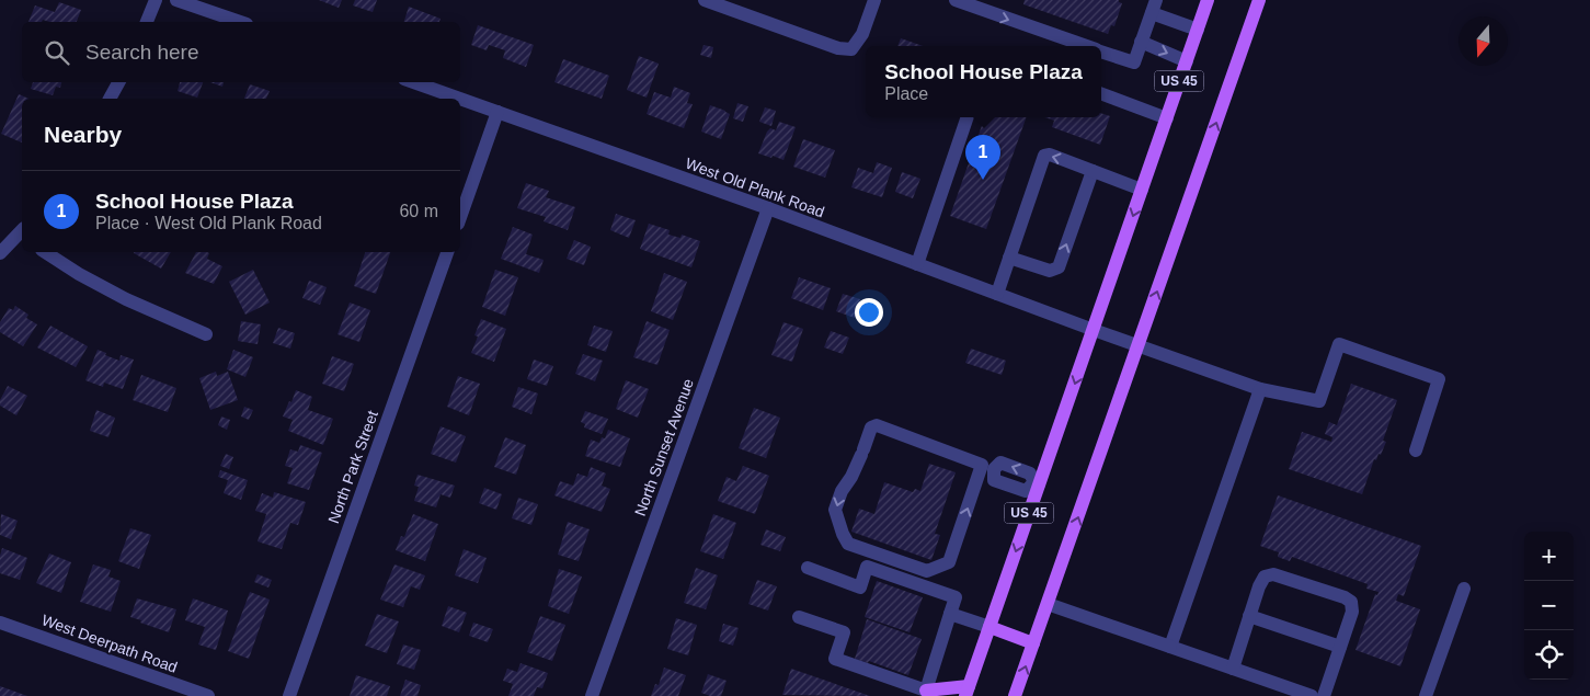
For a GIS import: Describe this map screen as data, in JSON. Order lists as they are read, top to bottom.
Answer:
{
  "streets": {
    "main road": ["US 45"],
    "street": [
      "West Old Plank Road",
      "North Sunset Avenue",
      "North Park Street",
      "West Deerpath Road"
    ]
  },
  "crossings": [
    ["US 45", "West Old Plank Road"],
    ["West Old Plank Road", "North Sunset Avenue"]
  ],
  "north": "bottom",
  "page": {
    "search": "Search here",
    "popup": ["School House Plaza", "Place"],
    "heading": "Nearby",
    "pins": "1",
    "list": [
      {
        "mark": "1",
        "name": "School House Plaza",
        "note": "Place · West Old Plank Road",
        "value": "60 m"
      }
    ],
    "map_buttons": ["+", "−"]
  }
}
